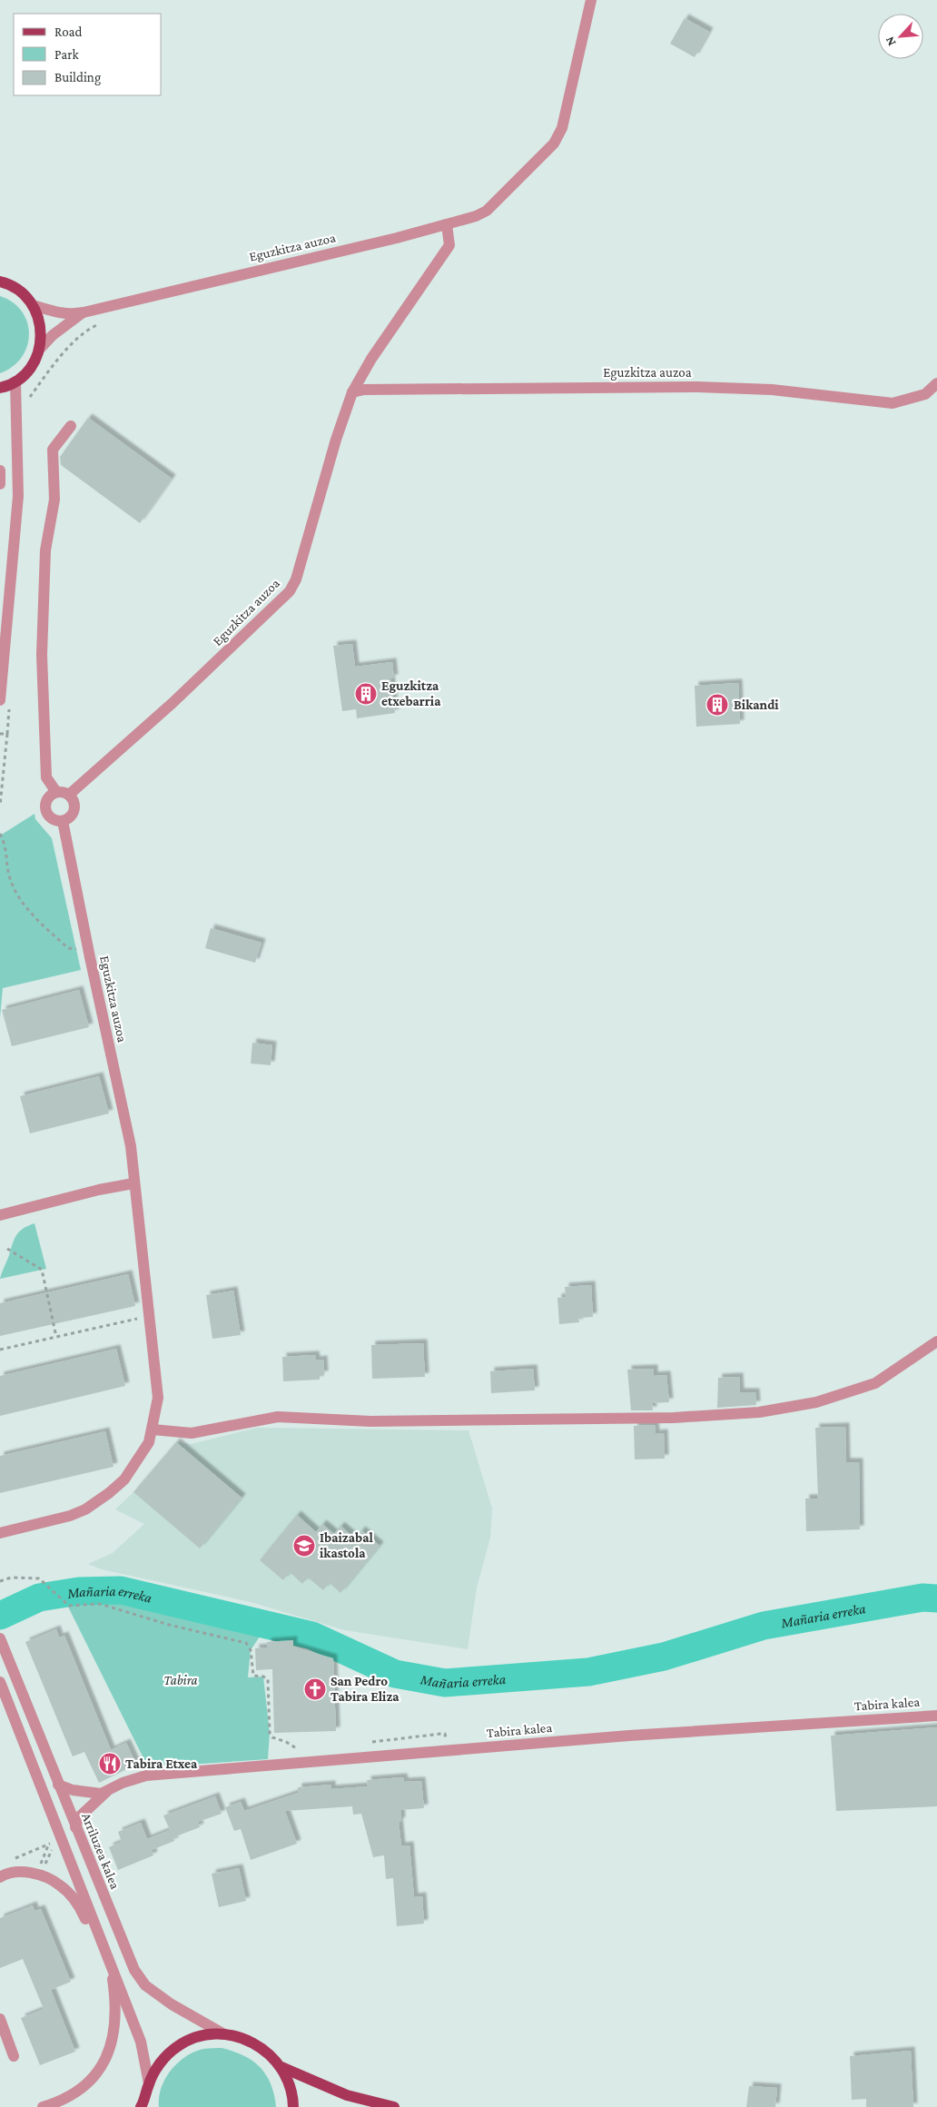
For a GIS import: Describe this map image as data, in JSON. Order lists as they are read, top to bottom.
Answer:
{
  "streets": {
    "street": ["Eguzkitza auzoa", "Tabira kalea", "Arriluzea kalea"]
  },
  "water": ["Mañaria erreka"],
  "parks": ["Tabira"],
  "places": {
    "building": ["Eguzkitza etxebarria", "Bikandi"],
    "school or university": ["Ibaizabal ikastola"],
    "church": ["San Pedro Tabira Eliza"],
    "restaurant": ["Tabira Etxea"]
  },
  "legend": ["Road", "Park", "Building"],
  "north": "bottom left"
}
